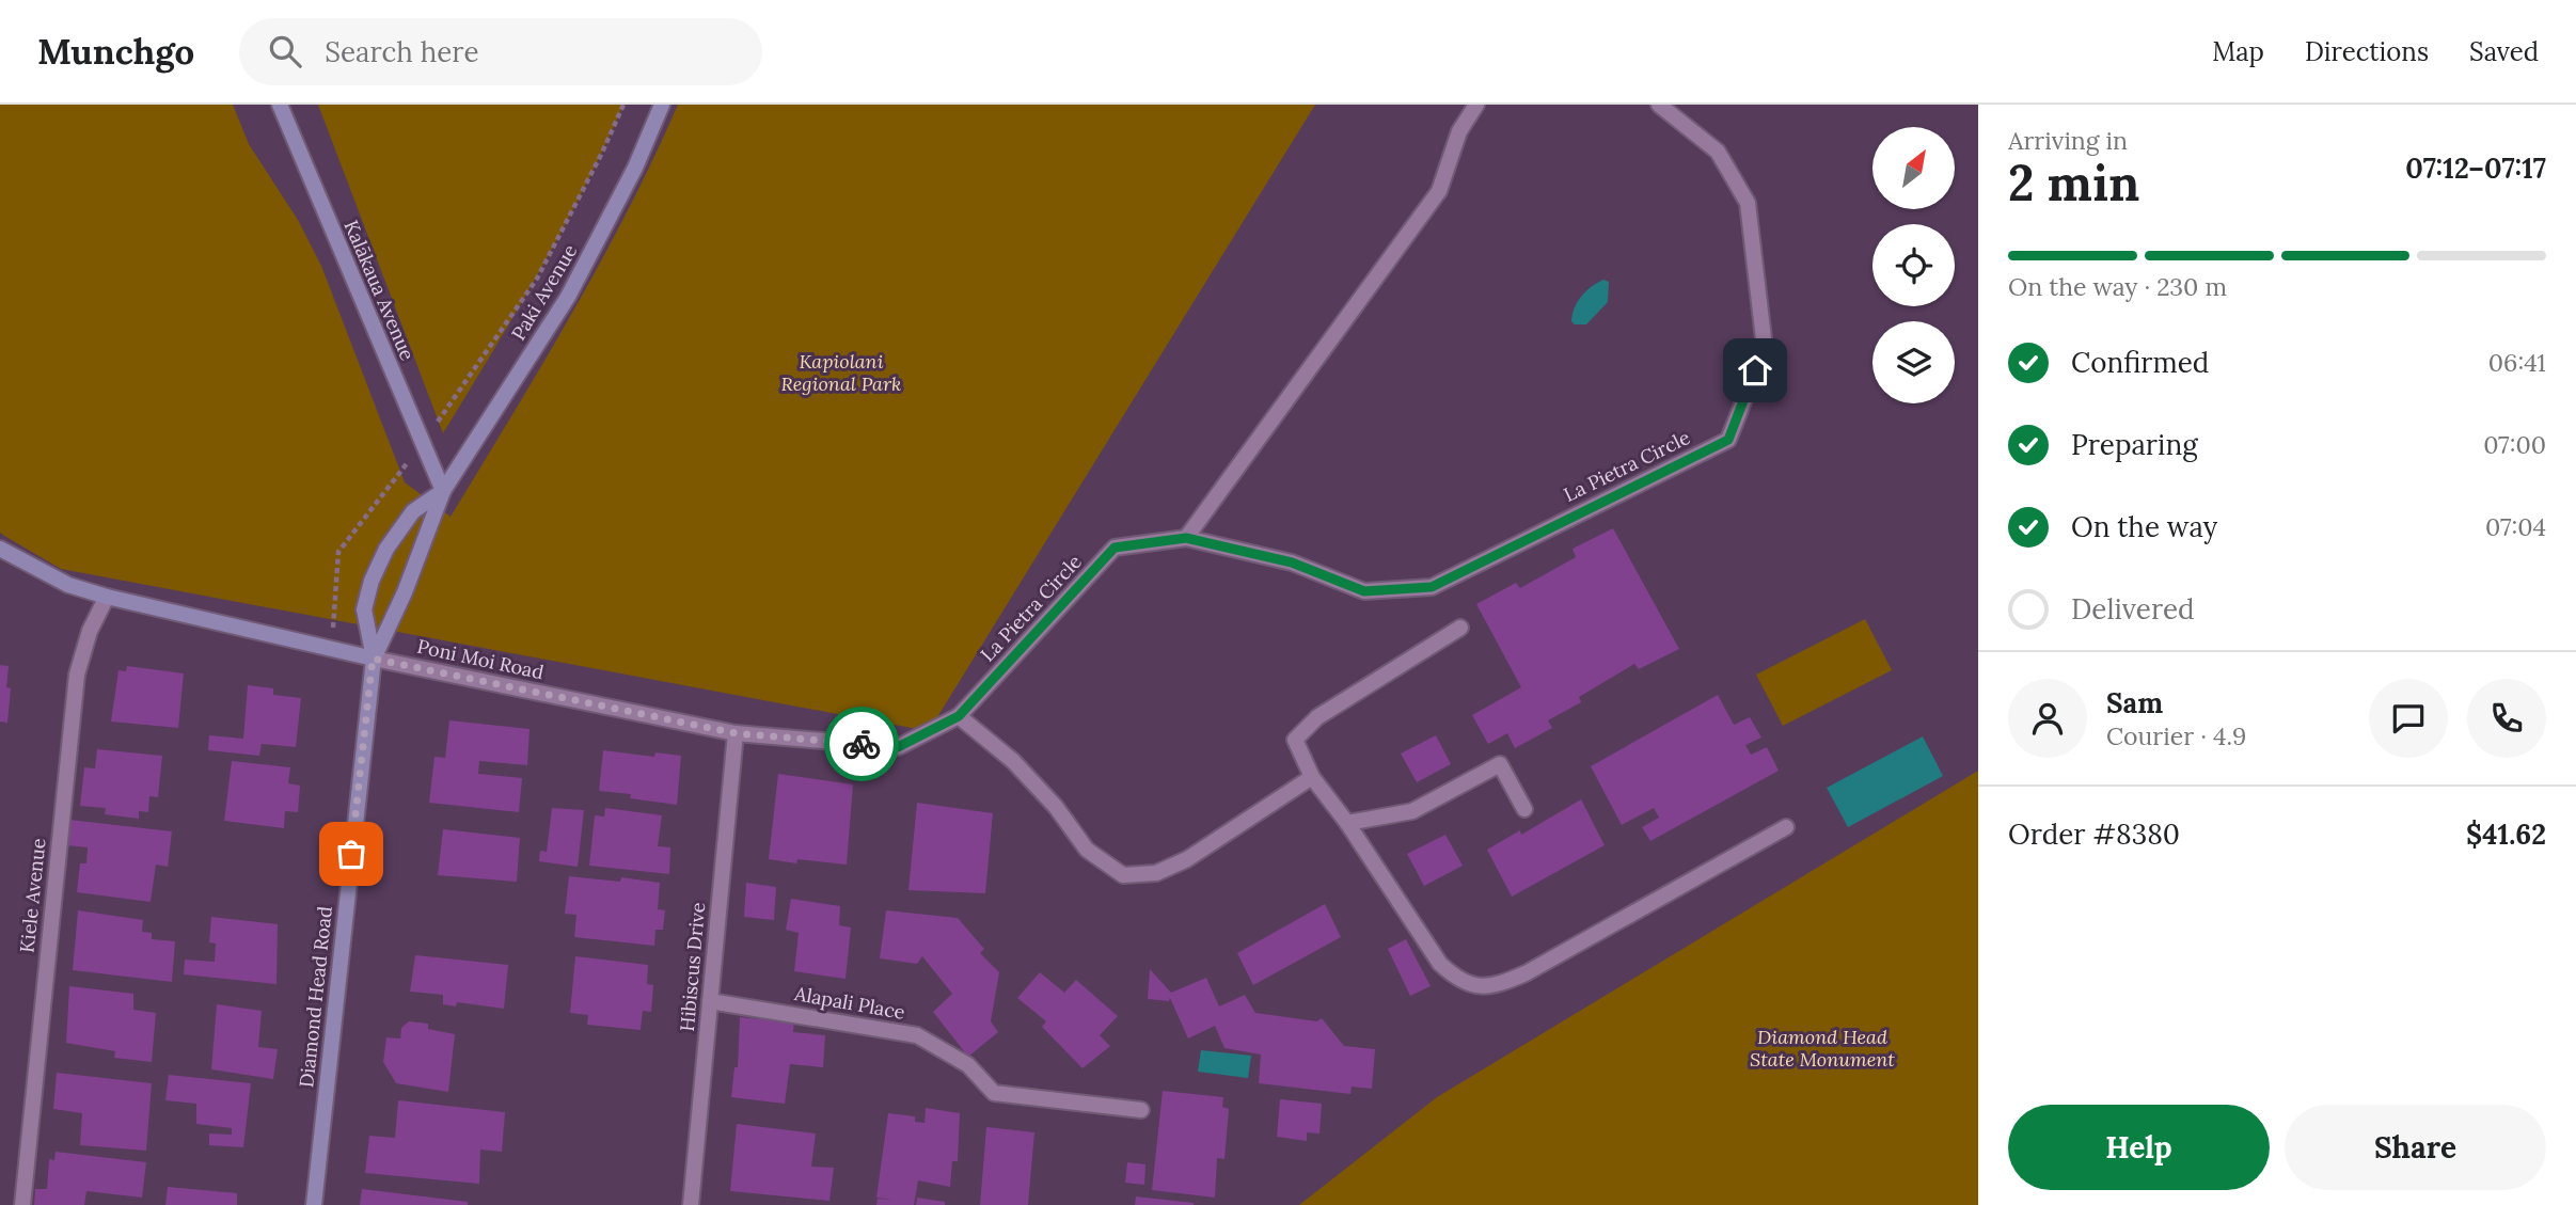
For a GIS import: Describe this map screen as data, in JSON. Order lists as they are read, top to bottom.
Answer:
{
  "streets": {
    "street": [
      "Kalākaua Avenue",
      "Paki Avenue",
      "La Pietra Circle",
      "Poni Moi Road",
      "Kiele Avenue",
      "Hibiscus Drive",
      "Diamond Head Road",
      "Alapali Place"
    ]
  },
  "crossings": [
    ["Kalākaua Avenue", "Paki Avenue"],
    ["Paki Avenue", "Poni Moi Road"],
    ["Paki Avenue", "Diamond Head Road"],
    ["La Pietra Circle", "Poni Moi Road"],
    ["Poni Moi Road", "Kiele Avenue"],
    ["Poni Moi Road", "Hibiscus Drive"],
    ["Poni Moi Road", "Diamond Head Road"],
    ["Hibiscus Drive", "Alapali Place"]
  ],
  "parks": ["Kapiolani Regional Park", "Diamond Head State Monument"],
  "north": "top right",
  "page": {
    "header": "Munchgo",
    "search": "Search here",
    "nav": ["Map", "Directions", "Saved"],
    "heading": ["2 min", "Arriving in", "07:12–07:17"],
    "panel": [
      "Sam",
      "Courier · 4.9",
      "Order #8380",
      "$41.62"
    ],
    "bar": "On the way · 230 m",
    "list": [
      ["Confirmed", "06:41"],
      ["Preparing", "07:00"],
      ["On the way", "07:04"],
      "Delivered"
    ],
    "buttons": ["Help", "Share"]
  }
}
